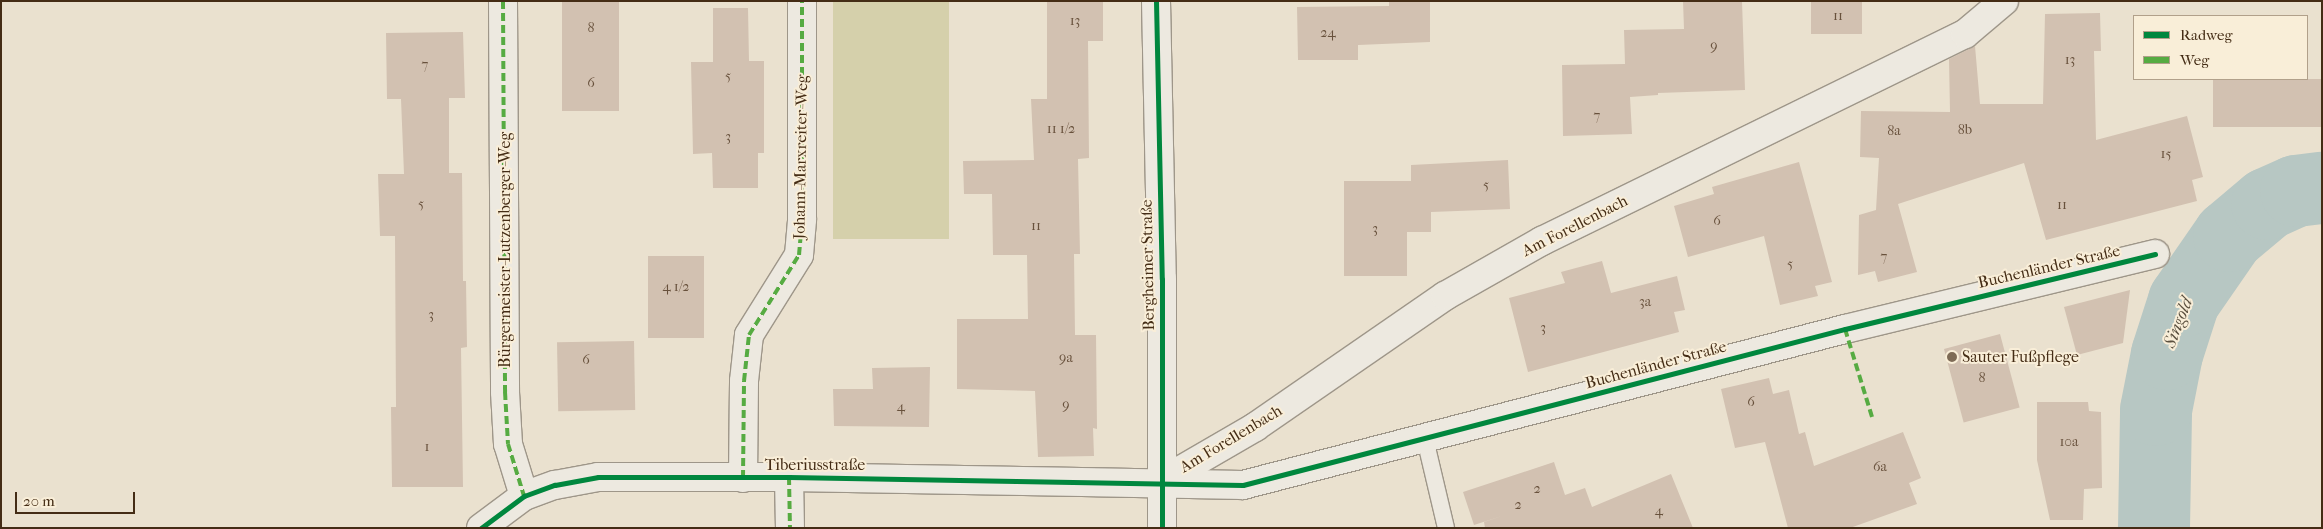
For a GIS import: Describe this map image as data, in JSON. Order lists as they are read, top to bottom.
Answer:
{
  "streets": {
    "street": [
      "Johann-Marxreiter-Weg",
      "Am Forellenbach",
      "Bürgermeister-Lutzenberger-Weg",
      "Bergheimer Straße",
      "Buchenländer Straße",
      "Tiberiusstraße"
    ]
  },
  "crossings": [
    ["Johann-Marxreiter-Weg", "Tiberiusstraße"],
    ["Am Forellenbach", "Bergheimer Straße"],
    ["Am Forellenbach", "Buchenländer Straße"],
    ["Am Forellenbach", "Tiberiusstraße"],
    ["Bürgermeister-Lutzenberger-Weg", "Tiberiusstraße"],
    ["Bergheimer Straße", "Buchenländer Straße"],
    ["Bergheimer Straße", "Tiberiusstraße"],
    ["Buchenländer Straße", "Tiberiusstraße"]
  ],
  "water": ["Singold"],
  "places": ["Sauter Fußpflege"],
  "house_numbers": [
    "11",
    "13",
    "8",
    "24",
    "9",
    "13",
    "7",
    "5",
    "6",
    "7",
    "11 1/2",
    "8b",
    "8a",
    "3",
    "15",
    "5",
    "5",
    "11",
    "6",
    "11",
    "3",
    "7",
    "5",
    "4 1/2",
    "3a",
    "3",
    "3",
    "9a",
    "6",
    "8",
    "6",
    "9",
    "4",
    "10a",
    "1",
    "6a",
    "2",
    "2",
    "4"
  ],
  "legend": ["Radweg", "Weg"],
  "scale_bar": "20 m"
}
